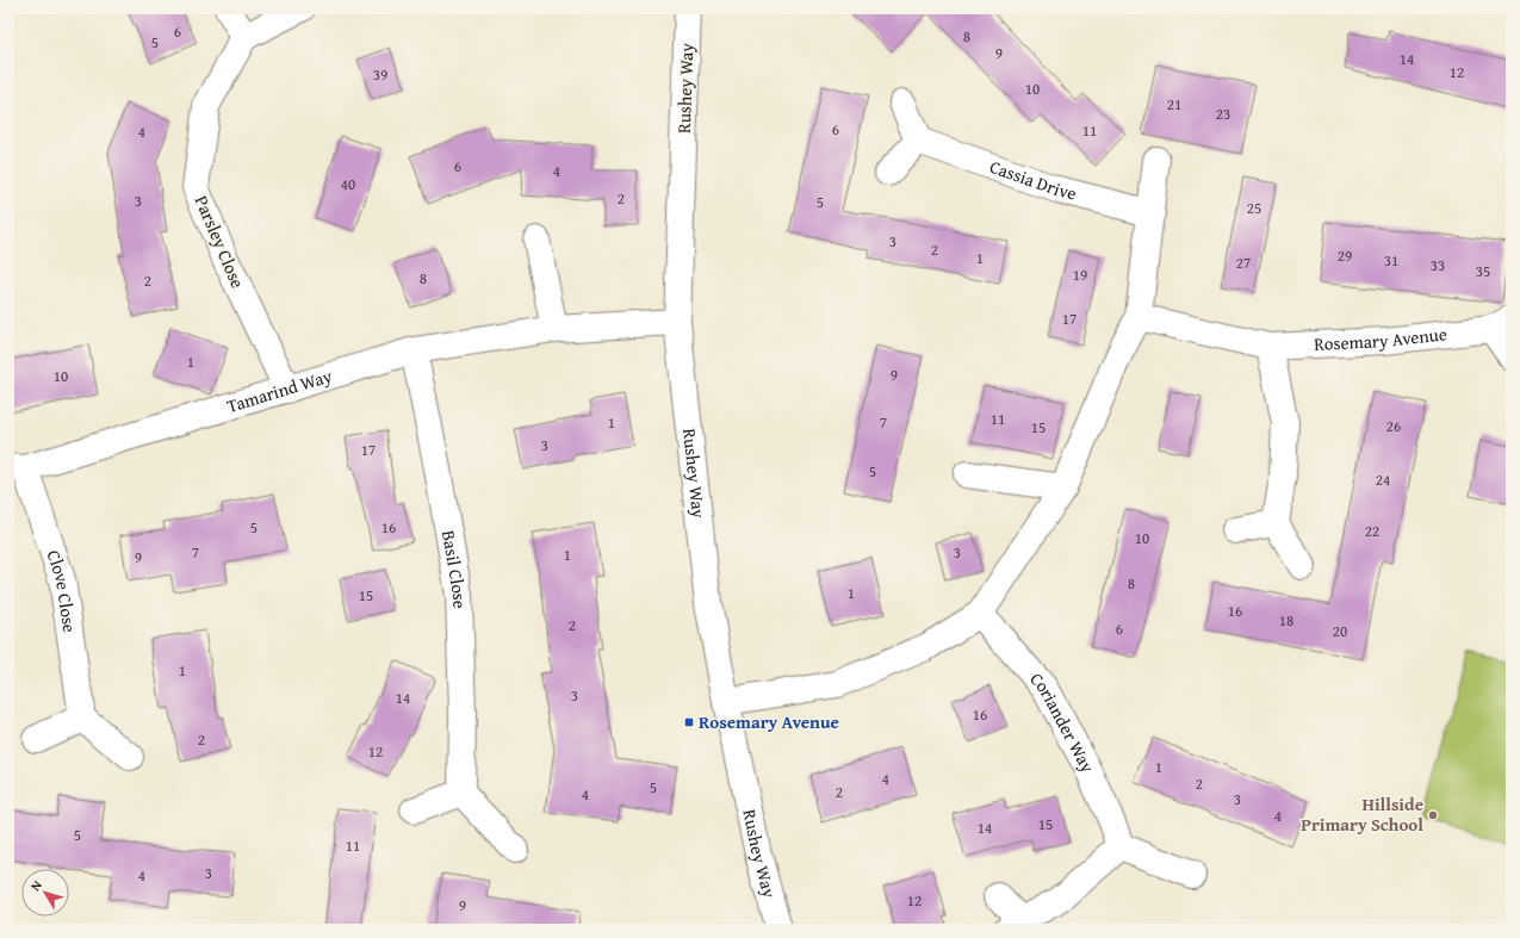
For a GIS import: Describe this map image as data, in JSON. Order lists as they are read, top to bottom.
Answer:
{
  "streets": {
    "street": [
      "Rushey Way",
      "Cassia Drive",
      "Parsley Close",
      "Rosemary Avenue",
      "Tamarind Way",
      "Basil Close",
      "Clove Close",
      "Coriander Way"
    ]
  },
  "crossings": [
    ["Rushey Way", "Tamarind Way"],
    ["Parsley Close", "Tamarind Way"],
    ["Tamarind Way", "Basil Close"],
    ["Tamarind Way", "Clove Close"]
  ],
  "places": {
    "transit": ["Rosemary Avenue"],
    "other": ["Hillside Primary School"]
  },
  "house_numbers": [
    "6",
    "8",
    "5",
    "9",
    "14",
    "12",
    "39",
    "10",
    "21",
    "23",
    "6",
    "11",
    "4",
    "6",
    "4",
    "40",
    "2",
    "3",
    "5",
    "25",
    "3",
    "2",
    "29",
    "1",
    "31",
    "27",
    "33",
    "35",
    "19",
    "8",
    "2",
    "17",
    "1",
    "9",
    "10",
    "11",
    "1",
    "7",
    "26",
    "15",
    "3",
    "17",
    "5",
    "24",
    "5",
    "16",
    "22",
    "10",
    "7",
    "3",
    "1",
    "9",
    "8",
    "1",
    "15",
    "16",
    "18",
    "2",
    "6",
    "20",
    "1",
    "3",
    "14",
    "16",
    "2",
    "12",
    "1",
    "4",
    "2",
    "5",
    "2",
    "4",
    "3",
    "4",
    "15",
    "14",
    "5",
    "11",
    "3",
    "4",
    "12",
    "9"
  ],
  "north": "top left"
}
